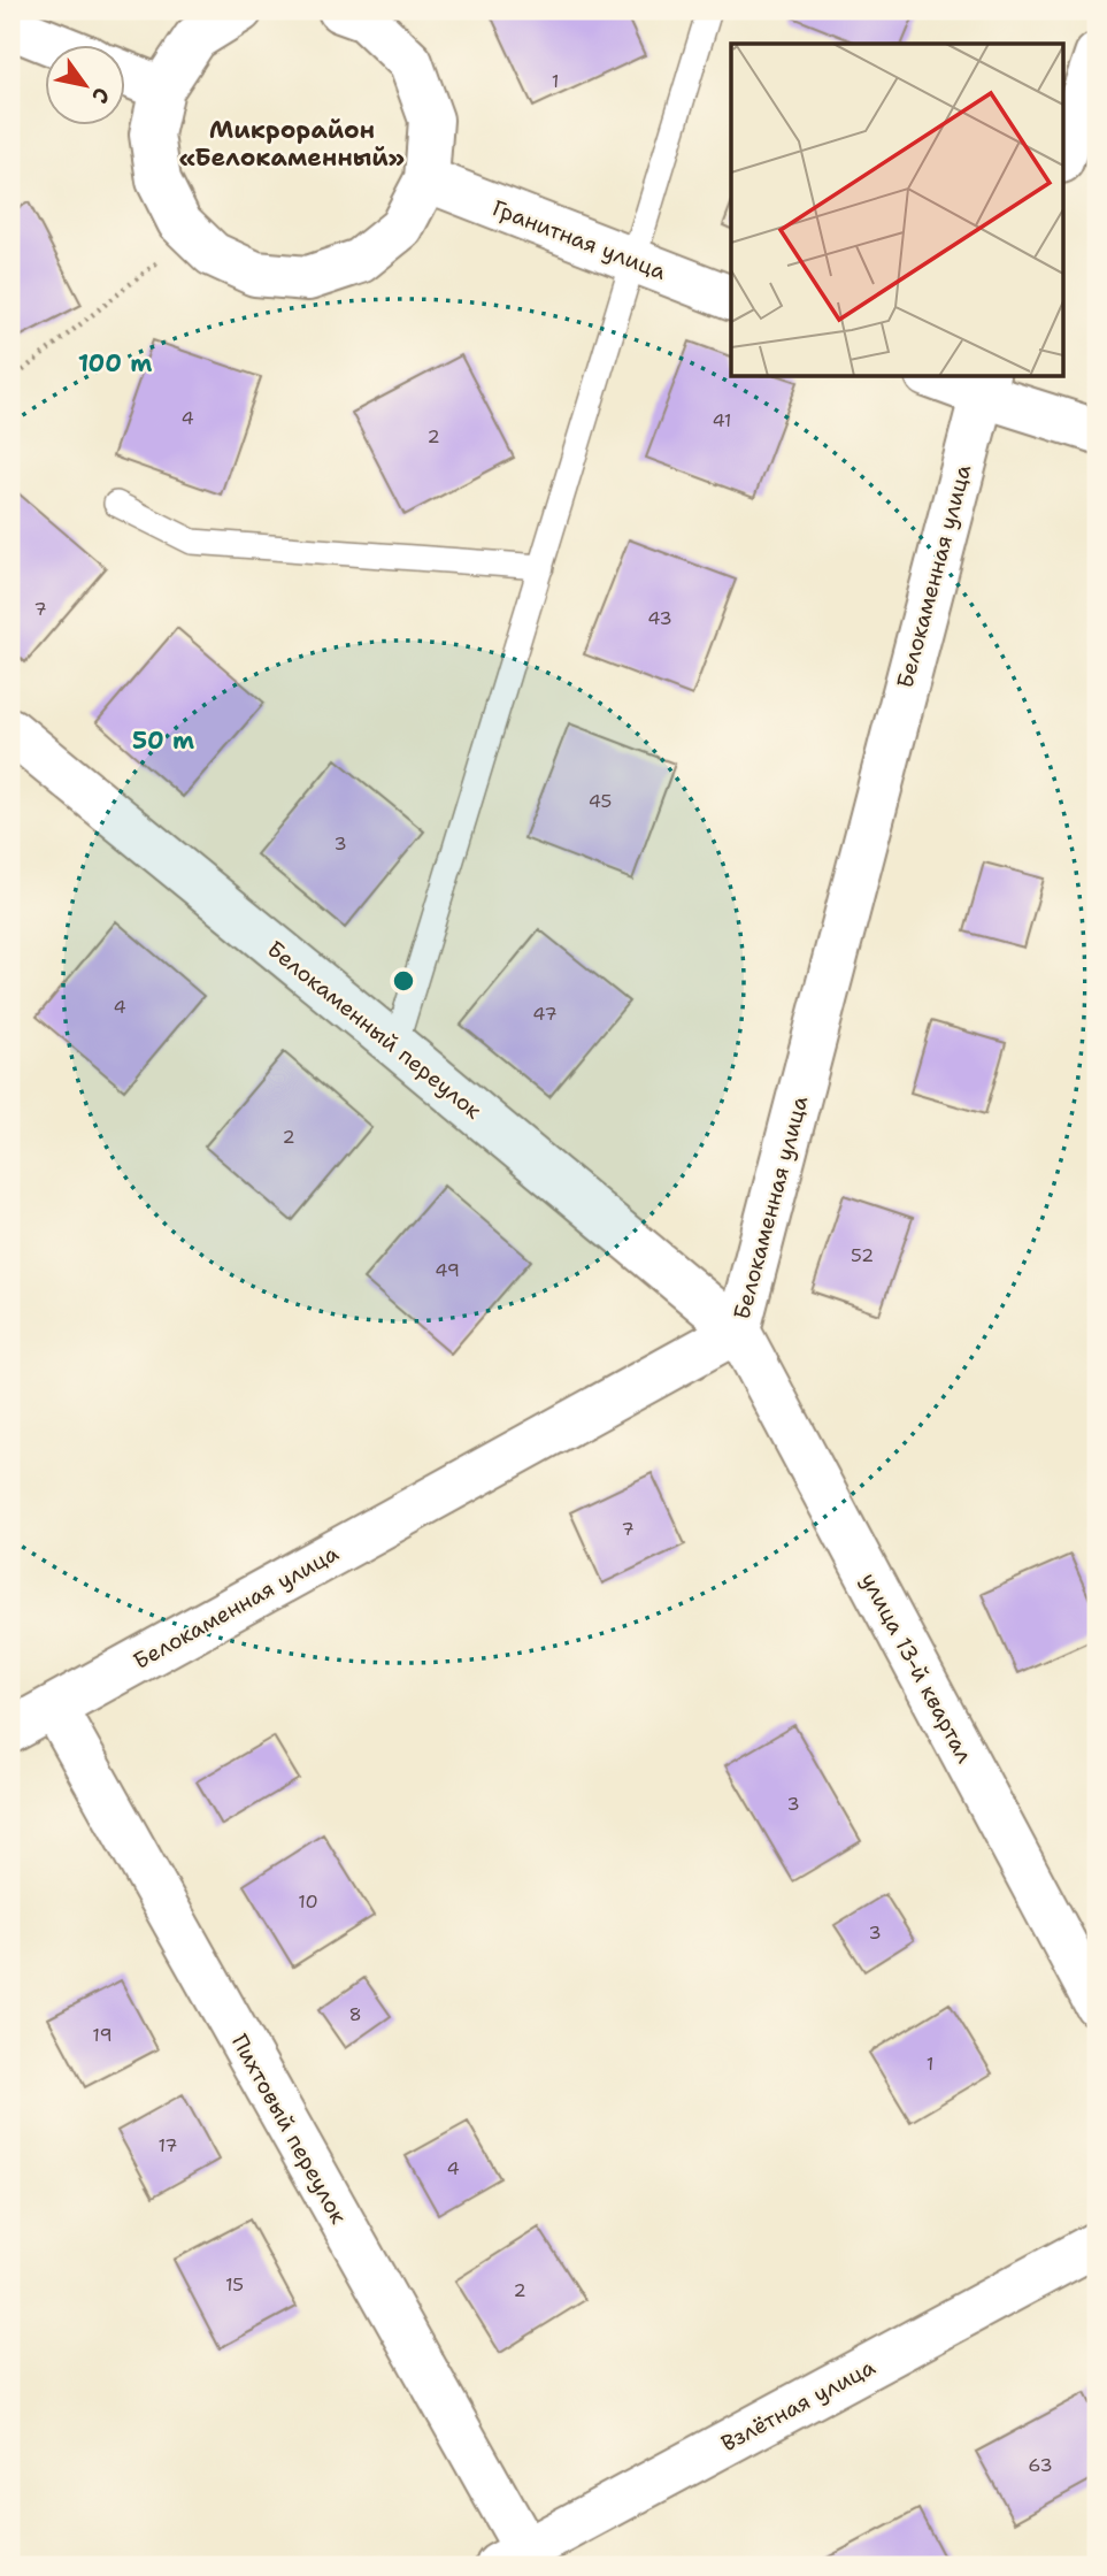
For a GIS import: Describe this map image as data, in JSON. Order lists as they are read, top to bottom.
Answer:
{
  "streets": {
    "street": [
      "Гранитная улица",
      "Белокаменная улица",
      "Белокаменный переулок",
      "улица 13-й квартал",
      "Пихтовый переулок",
      "Взлётная улица"
    ]
  },
  "crossings": [
    ["Белокаменная улица", "Белокаменный переулок"],
    ["Белокаменная улица", "улица 13-й квартал"],
    ["Белокаменная улица", "Пихтовый переулок"],
    ["Белокаменный переулок", "улица 13-й квартал"],
    ["Пихтовый переулок", "Взлётная улица"]
  ],
  "districts": ["Микрорайон «Белокаменный»"],
  "house_numbers": [
    "1",
    "4",
    "41",
    "2",
    "7",
    "43",
    "45",
    "3",
    "4",
    "47",
    "2",
    "52",
    "49",
    "7",
    "3",
    "10",
    "3",
    "8",
    "19",
    "1",
    "17",
    "4",
    "15",
    "2",
    "63"
  ],
  "north": "bottom right",
  "rings": ["100 m", "50 m"]
}
